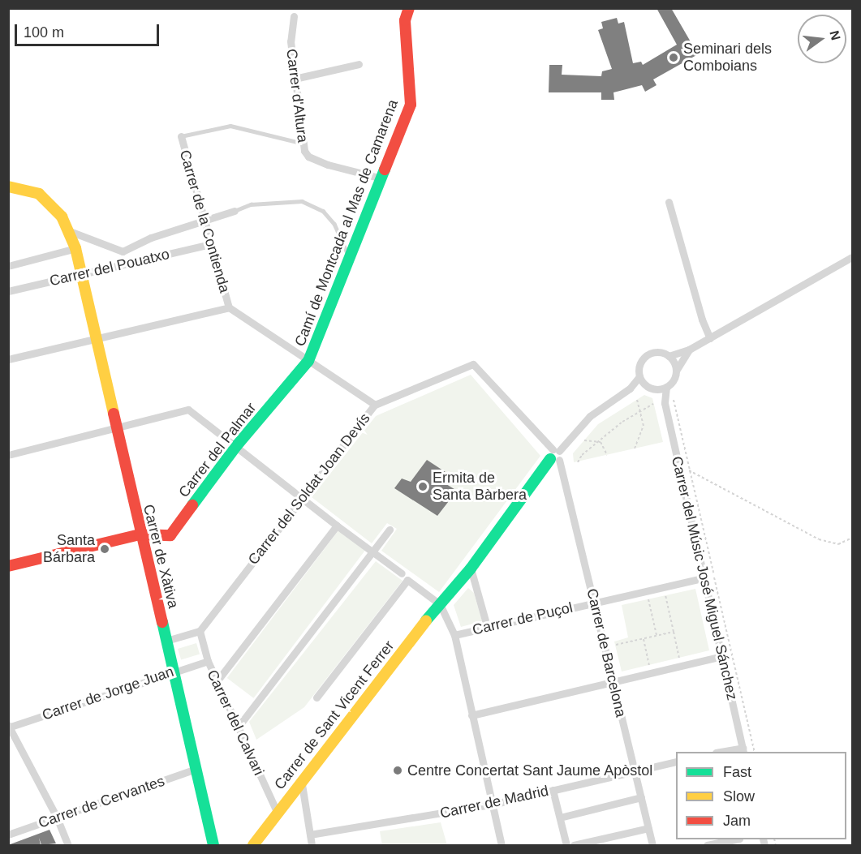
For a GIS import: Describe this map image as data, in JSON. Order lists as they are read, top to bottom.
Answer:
{
  "streets": {
    "street": [
      "Carrer d'Altura",
      "Carrer de la Contienda",
      "Camí de Montcada al Mas de Camarena",
      "Carrer del Pouatxo",
      "Carrer del Palmar",
      "Carrer del Soldat Joan Devís",
      "Carrer de Xàtiva",
      "Carrer del Músic José Miguel Sánchez",
      "Carrer de Puçol",
      "Carrer de Barcelona",
      "Carrer de Jorge Juan",
      "Carrer de Sant Vicent Ferrer",
      "Carrer del Calvari",
      "Carrer de Cervantes",
      "Carrer de Madrid"
    ]
  },
  "crossings": [
    ["Carrer d'Altura", "Camí de Montcada al Mas de Camarena"],
    ["Carrer de la Contienda", "Camí de Montcada al Mas de Camarena"],
    ["Carrer de la Contienda", "Carrer del Pouatxo"],
    ["Carrer de la Contienda", "Carrer del Palmar"],
    ["Carrer de la Contienda", "Carrer del Soldat Joan Devís"],
    ["Camí de Montcada al Mas de Camarena", "Carrer del Palmar"],
    ["Carrer del Pouatxo", "Carrer de Xàtiva"],
    ["Carrer del Palmar", "Carrer de Xàtiva"],
    ["Carrer del Soldat Joan Devís", "Carrer de Barcelona"],
    ["Carrer del Soldat Joan Devís", "Carrer de Sant Vicent Ferrer"],
    ["Carrer del Soldat Joan Devís", "Carrer del Calvari"],
    ["Carrer de Xàtiva", "Carrer de Jorge Juan"],
    ["Carrer de Xàtiva", "Carrer de Cervantes"],
    ["Carrer del Músic José Miguel Sánchez", "Carrer de Puçol"],
    ["Carrer de Puçol", "Carrer de Barcelona"],
    ["Carrer de Barcelona", "Carrer de Sant Vicent Ferrer"],
    ["Carrer de Barcelona", "Carrer de Madrid"],
    ["Carrer de Jorge Juan", "Carrer del Calvari"],
    ["Carrer de Sant Vicent Ferrer", "Carrer del Calvari"]
  ],
  "places": [
    "Seminari dels Comboians",
    "Ermita de Santa Bàrbera",
    "Santa Bárbara",
    "Centre Concertat Sant Jaume Apòstol"
  ],
  "legend": ["Fast", "Slow", "Jam"],
  "scale_bar": "100 m",
  "north": "right"
}
